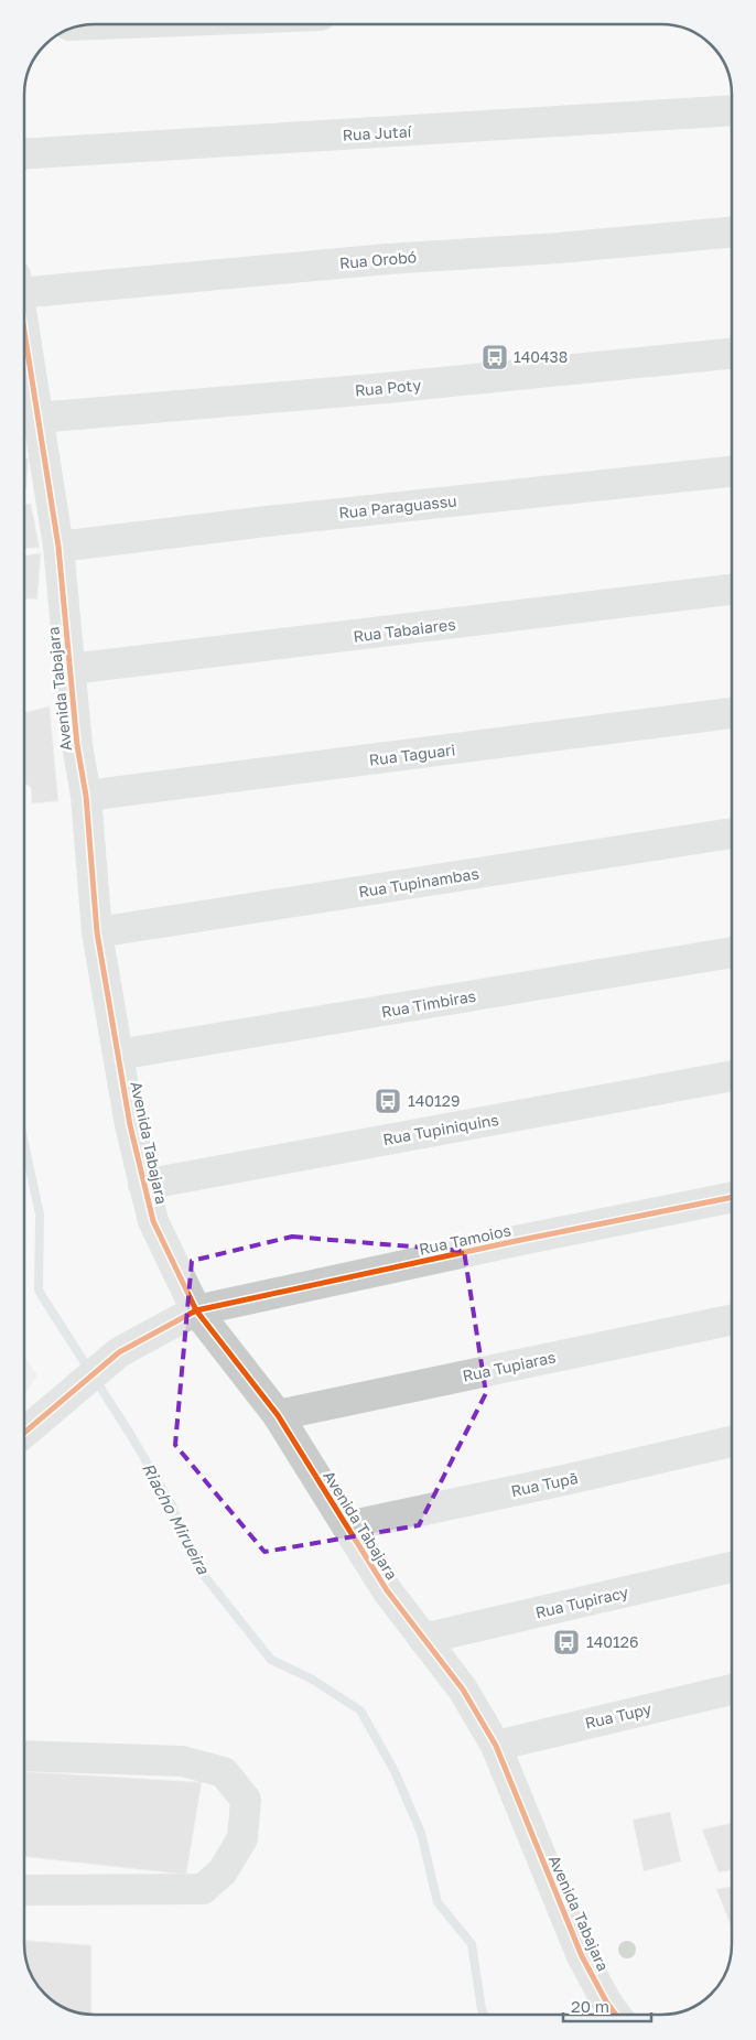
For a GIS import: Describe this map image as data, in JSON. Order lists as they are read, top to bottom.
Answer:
{
  "streets": {
    "street": [
      "Rua Jutaí",
      "Rua Orobó",
      "Rua Poty",
      "Rua Paraguassu",
      "Rua Tabaiares",
      "Avenida Tabajara",
      "Rua Taguari",
      "Rua Tupinambas",
      "Rua Timbiras",
      "Rua Tupiniquins",
      "Rua Tamoios",
      "Rua Tupiaras",
      "Rua Tupã",
      "Rua Tupiracy",
      "Rua Tupy"
    ]
  },
  "crossings": [
    ["Rua Poty", "Avenida Tabajara"],
    ["Rua Paraguassu", "Avenida Tabajara"],
    ["Rua Tabaiares", "Avenida Tabajara"],
    ["Avenida Tabajara", "Rua Taguari"],
    ["Avenida Tabajara", "Rua Tupinambas"],
    ["Avenida Tabajara", "Rua Timbiras"],
    ["Avenida Tabajara", "Rua Tupiniquins"],
    ["Avenida Tabajara", "Rua Tamoios"],
    ["Avenida Tabajara", "Rua Tupiaras"],
    ["Avenida Tabajara", "Rua Tupã"],
    ["Avenida Tabajara", "Rua Tupiracy"],
    ["Avenida Tabajara", "Rua Tupy"]
  ],
  "water": ["Riacho Mirueira"],
  "places": {
    "bus stop": ["140438", "140129", "140126"]
  },
  "scale_bar": "20 m"
}
